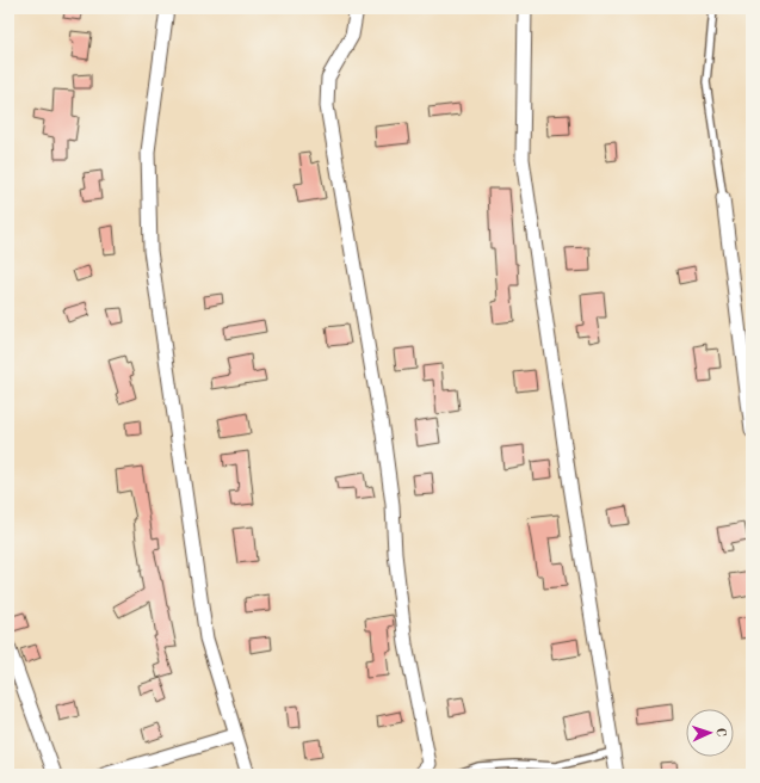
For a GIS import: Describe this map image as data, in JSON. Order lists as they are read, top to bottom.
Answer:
{
  "north": "right"
}
